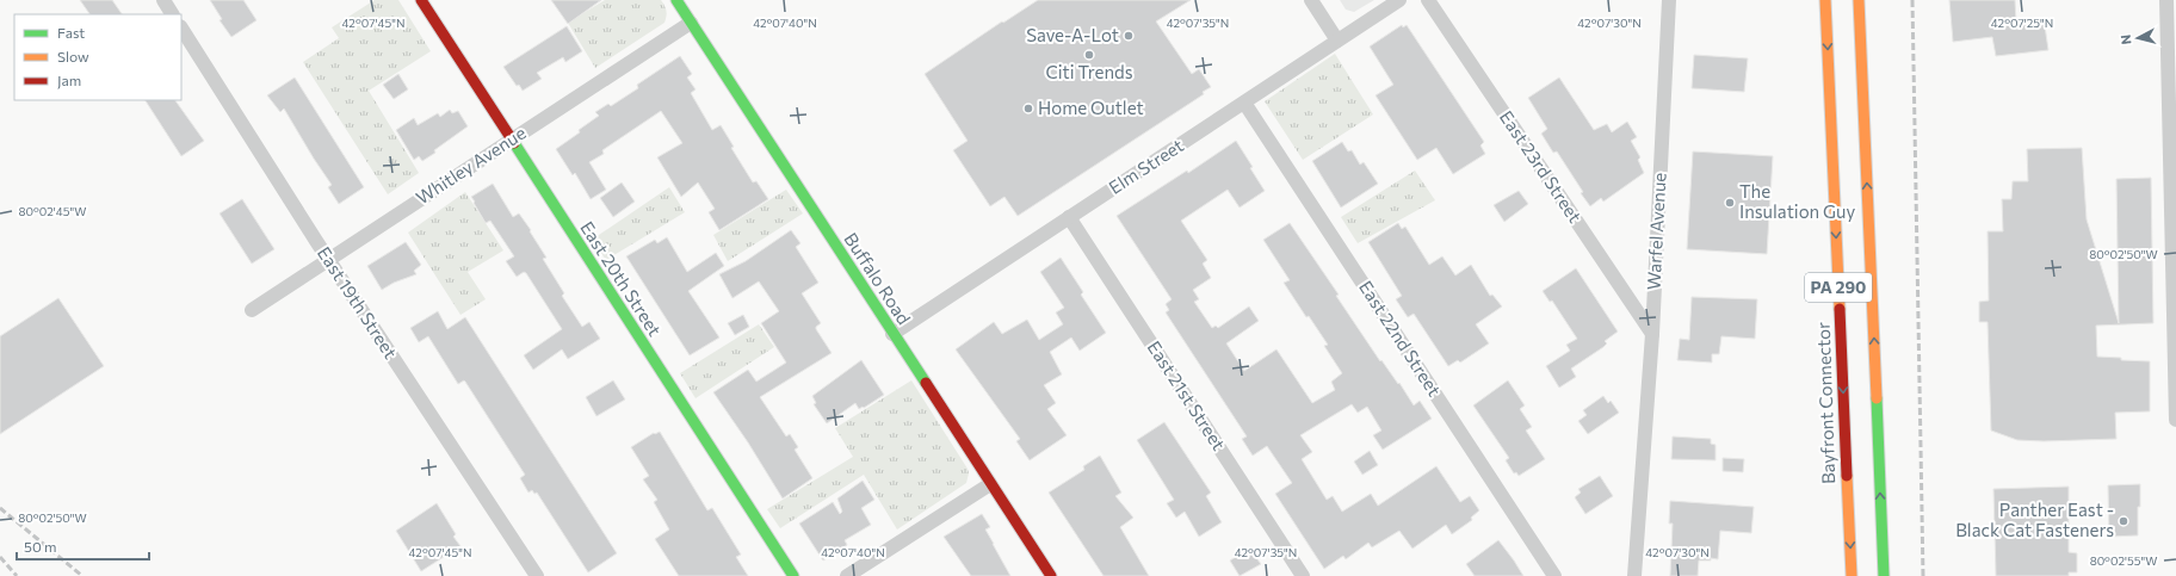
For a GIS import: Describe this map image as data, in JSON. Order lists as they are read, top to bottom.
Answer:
{
  "streets": {
    "main road": [
      "East 20th Street",
      "Buffalo Road",
      "PA 290",
      "Bayfront Connector"
    ],
    "street": [
      "Whitley Avenue",
      "Elm Street",
      "East 23rd Street",
      "Warfel Avenue",
      "East 19th Street",
      "East 22nd Street",
      "East 21st Street"
    ]
  },
  "crossings": [
    ["Whitley Avenue", "East 20th Street"],
    ["Whitley Avenue", "Buffalo Road"],
    ["Whitley Avenue", "East 19th Street"],
    ["Elm Street", "Buffalo Road"],
    ["Elm Street", "East 22nd Street"],
    ["Elm Street", "East 21st Street"],
    ["East 23rd Street", "Warfel Avenue"]
  ],
  "places": [
    "Save-A-Lot",
    "Citi Trends",
    "Home Outlet",
    "The Insulation Guy",
    "Panther East - Black Cat Fasteners"
  ],
  "legend": ["Fast", "Slow", "Jam"],
  "scale_bar": "50 m",
  "north": "left",
  "coordinates": [
    "42°07'45\"N",
    "42°07'40\"N",
    "42°07'35\"N",
    "42°07'30\"N",
    "42°07'25\"N",
    "80°02'45\"W",
    "80°02'50\"W",
    "80°02'55\"W"
  ]
}
